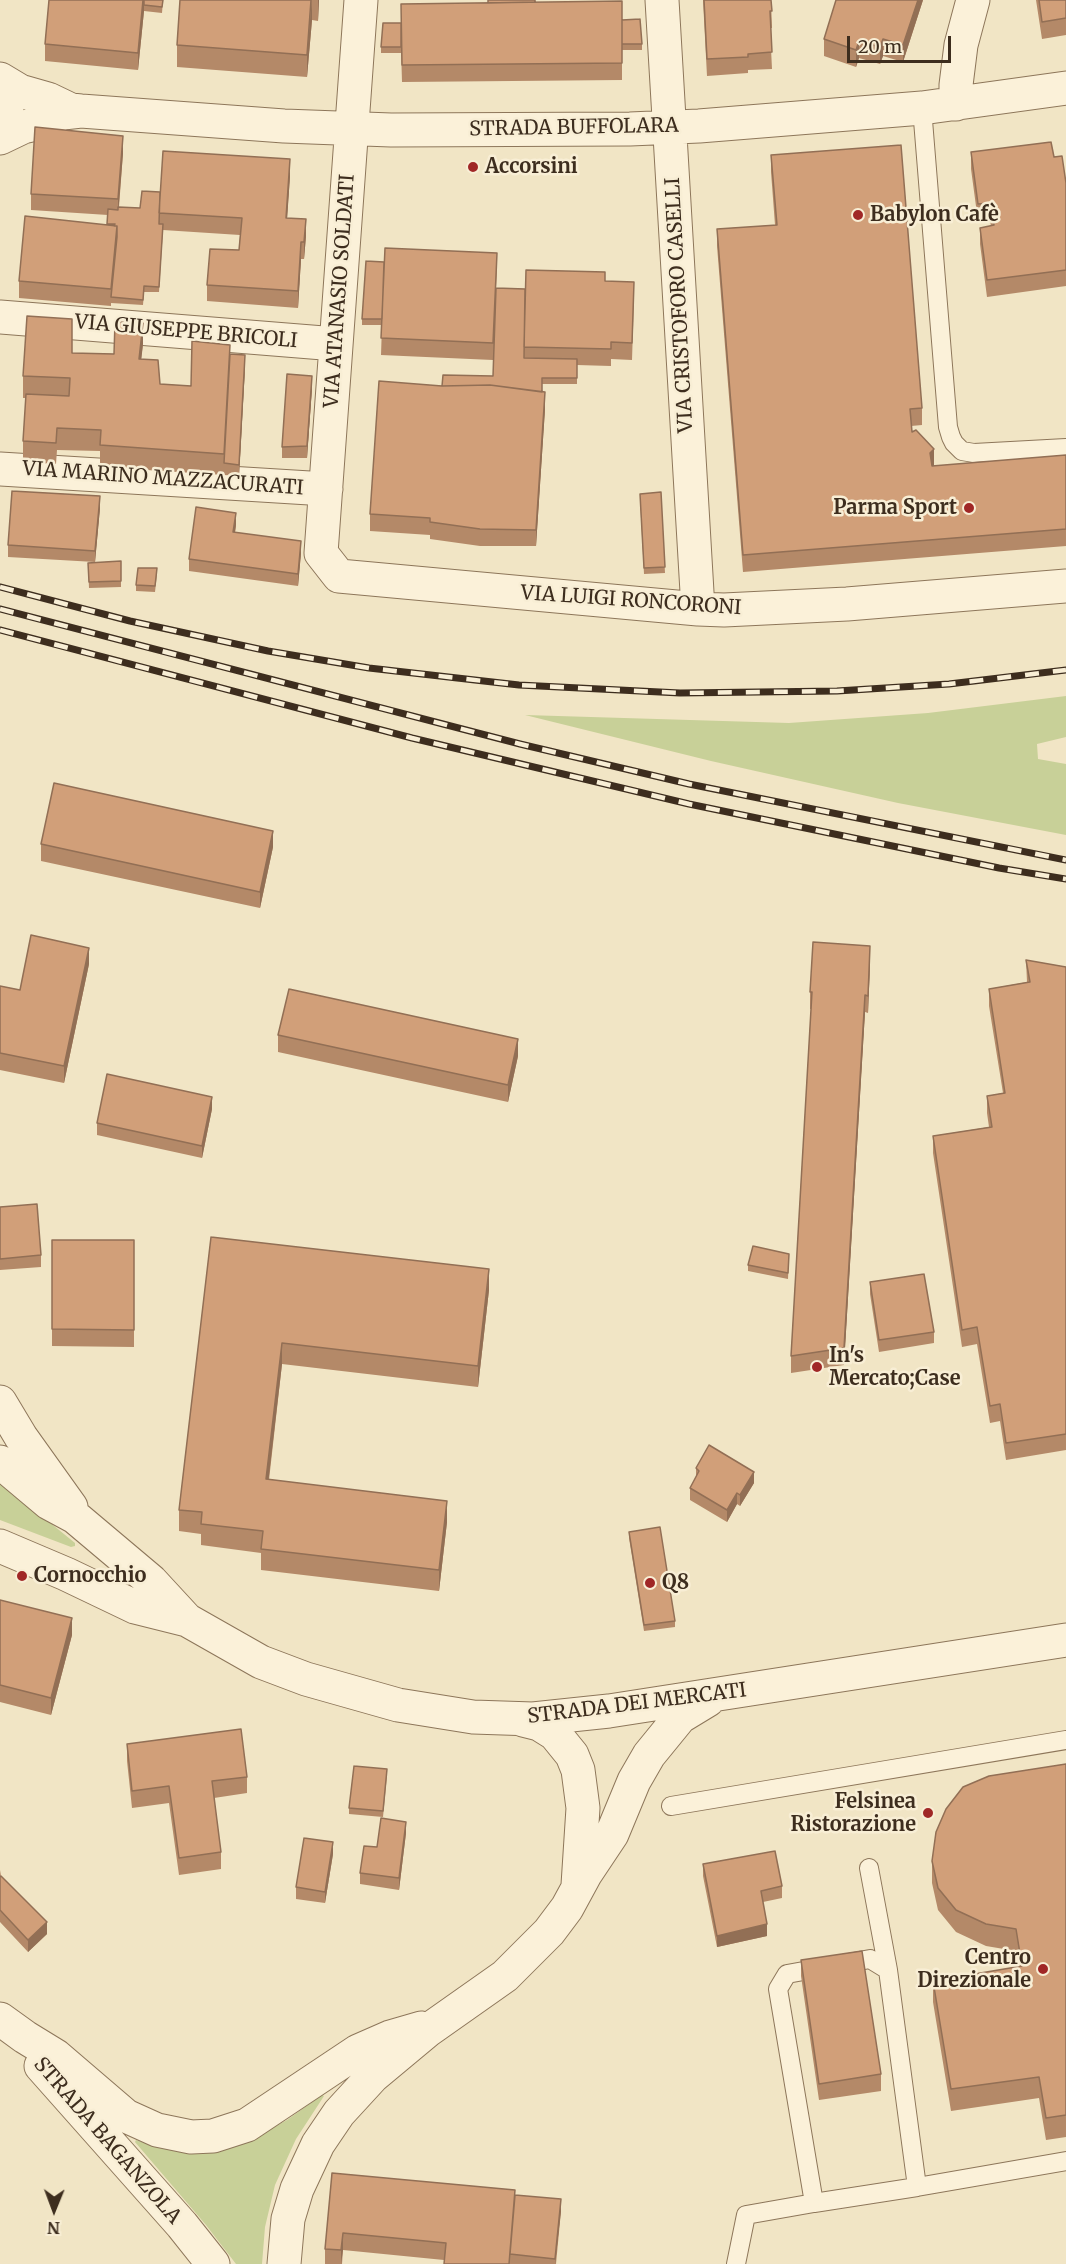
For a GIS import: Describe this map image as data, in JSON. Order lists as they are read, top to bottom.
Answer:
{
  "streets": {
    "street": [
      "STRADA BUFFOLARA",
      "VIA ATANASIO SOLDATI",
      "VIA CRISTOFORO CASELLI",
      "VIA GIUSEPPE BRICOLI",
      "VIA MARINO MAZZACURATI",
      "VIA LUIGI RONCORONI",
      "STRADA DEI MERCATI",
      "STRADA BAGANZOLA"
    ]
  },
  "crossings": [
    ["STRADA BUFFOLARA", "VIA ATANASIO SOLDATI"],
    ["STRADA BUFFOLARA", "VIA CRISTOFORO CASELLI"],
    ["VIA ATANASIO SOLDATI", "VIA GIUSEPPE BRICOLI"],
    ["VIA ATANASIO SOLDATI", "VIA MARINO MAZZACURATI"],
    ["VIA ATANASIO SOLDATI", "VIA LUIGI RONCORONI"],
    ["VIA CRISTOFORO CASELLI", "VIA LUIGI RONCORONI"]
  ],
  "places": [
    "Accorsini",
    "Babylon Cafè",
    "Parma Sport",
    "In's Mercato;Case",
    "Cornocchio",
    "Q8",
    "Felsinea Ristorazione",
    "Centro Direzionale"
  ],
  "scale_bar": "20 m",
  "north": "bottom"
}
